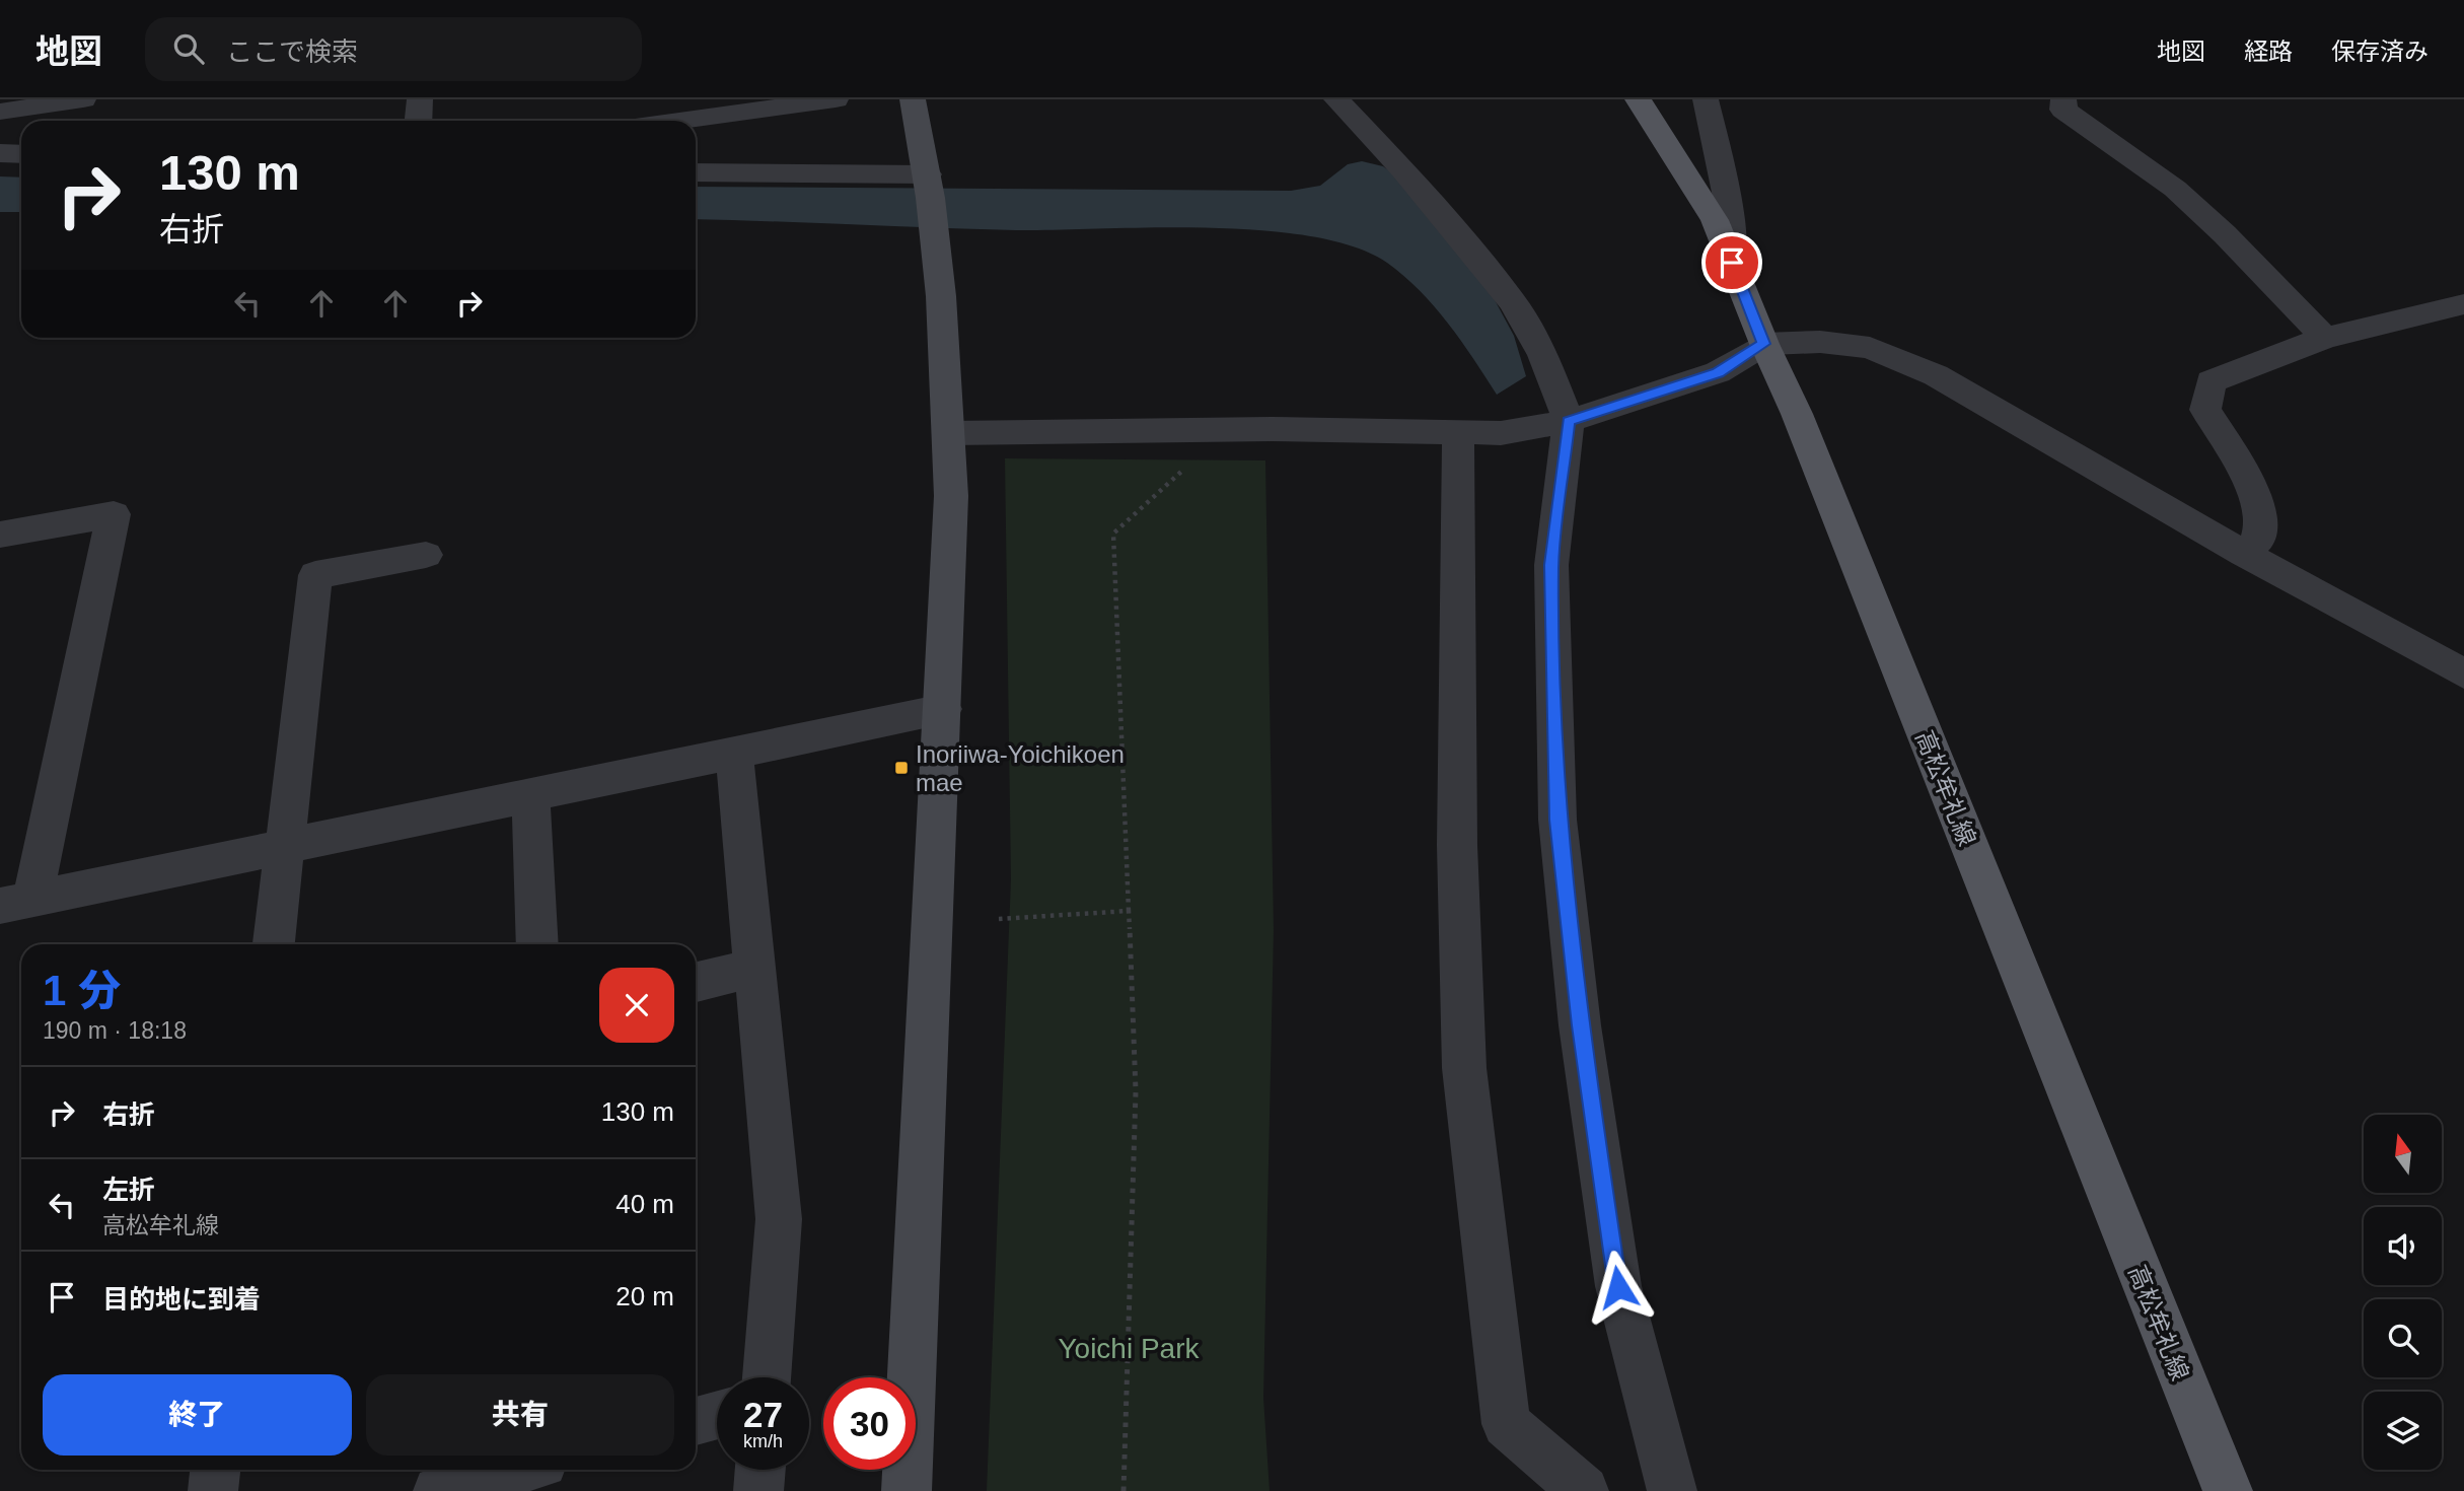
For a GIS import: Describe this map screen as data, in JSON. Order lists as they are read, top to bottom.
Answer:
{
  "streets": {
    "main road": ["高松牟礼線"]
  },
  "parks": ["Yoichi Park"],
  "places": {
    "transit": ["Inoriiwa-Yoichikoen mae"]
  },
  "north": "top",
  "page": {
    "header": "地図",
    "search": "ここで検索",
    "nav": ["地図", "経路", "保存済み"],
    "turn": ["130 m", "右折"],
    "heading": ["1 分", "190 m · 18:18"],
    "list": [
      {
        "name": "右折",
        "value": "130 m"
      },
      {
        "name": "左折",
        "note": "高松牟礼線",
        "value": "40 m"
      },
      {
        "name": "目的地に到着",
        "value": "20 m"
      }
    ],
    "buttons": ["終了", "共有"],
    "speed": "27 km/h",
    "limit": "30"
  }
}
